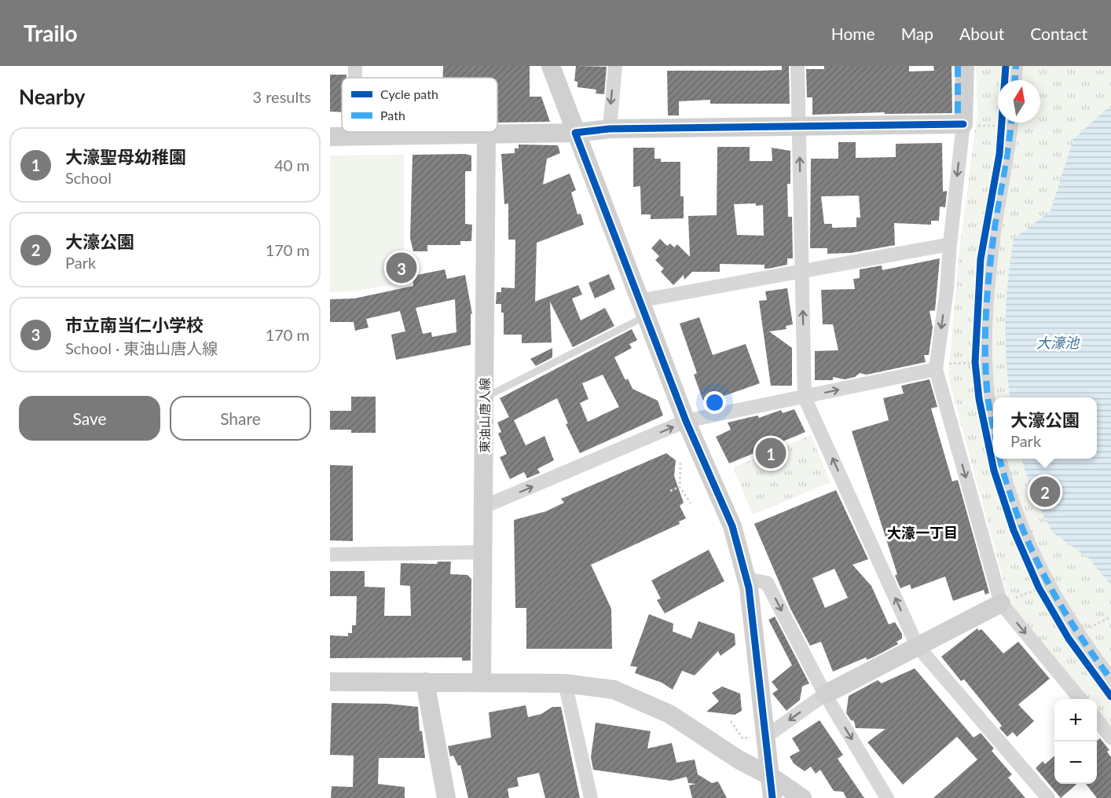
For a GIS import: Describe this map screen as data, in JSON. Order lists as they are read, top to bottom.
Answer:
{
  "streets": {
    "street": ["東油山唐人線"]
  },
  "districts": ["大濠一丁目"],
  "water": ["大濠池"],
  "legend": ["Cycle path", "Path"],
  "north": "top",
  "page": {
    "header": "Trailo",
    "nav": [
      "Home",
      "Map",
      "About",
      "Contact"
    ],
    "heading": ["Nearby", "3 results"],
    "list": [
      {
        "mark": "1",
        "name": "大濠聖母幼稚園",
        "note": "School",
        "value": "40 m"
      },
      {
        "mark": "2",
        "name": "大濠公園",
        "note": "Park",
        "value": "170 m"
      },
      {
        "mark": "3",
        "name": "市立南当仁小学校",
        "note": "School · 東油山唐人線",
        "value": "170 m"
      }
    ],
    "pins": ["3", "1", "2"],
    "buttons": ["Save", "Share"],
    "popup": ["大濠公園", "Park"],
    "map_buttons": ["+", "−"]
  }
}
